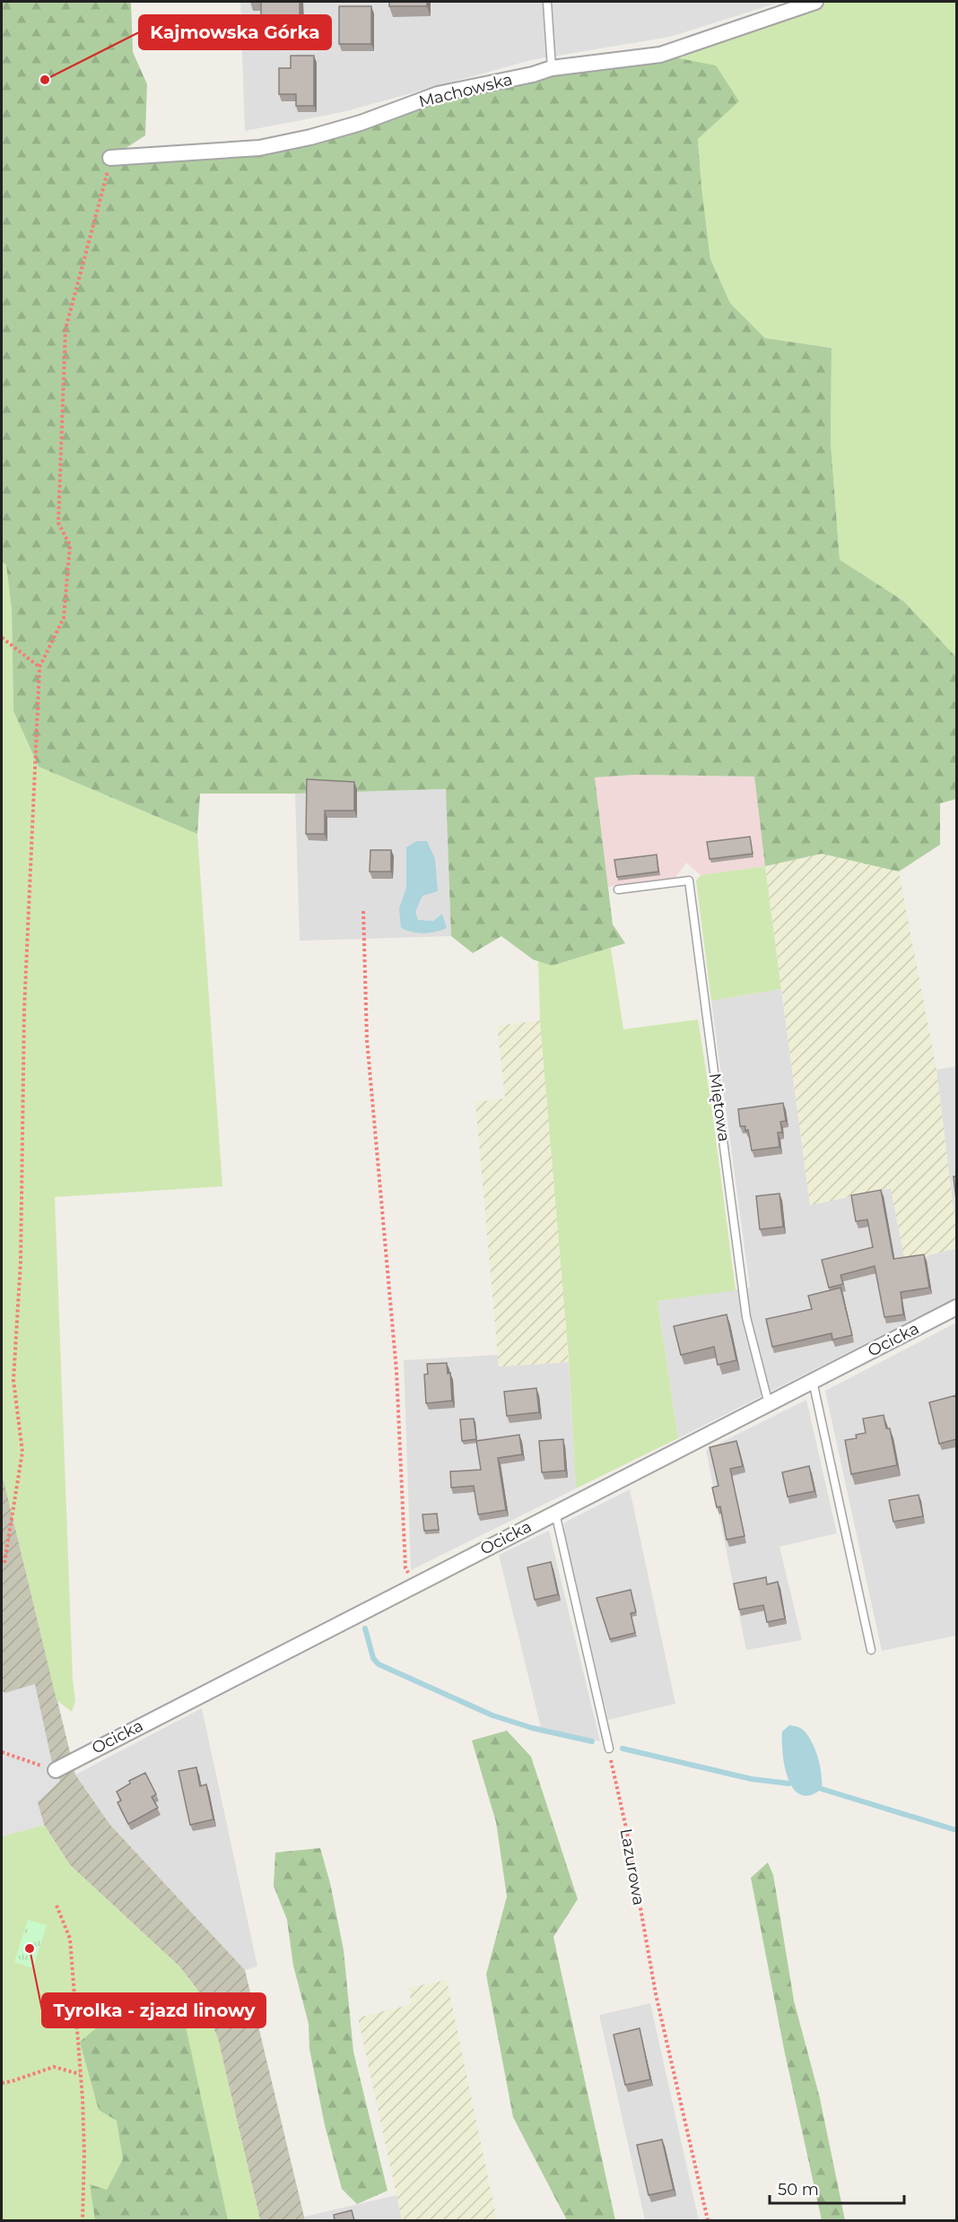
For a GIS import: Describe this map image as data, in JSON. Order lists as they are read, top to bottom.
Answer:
{
  "streets": {
    "street": ["Machowska", "Ocicka"],
    "lane": ["Miętowa"],
    "path": ["Lazurowa"]
  },
  "crossings": [
    ["Miętowa", "Ocicka"]
  ],
  "places": ["Kajmowska Górka", "Tyrolka - zjazd linowy"],
  "scale_bar": "50 m"
}
